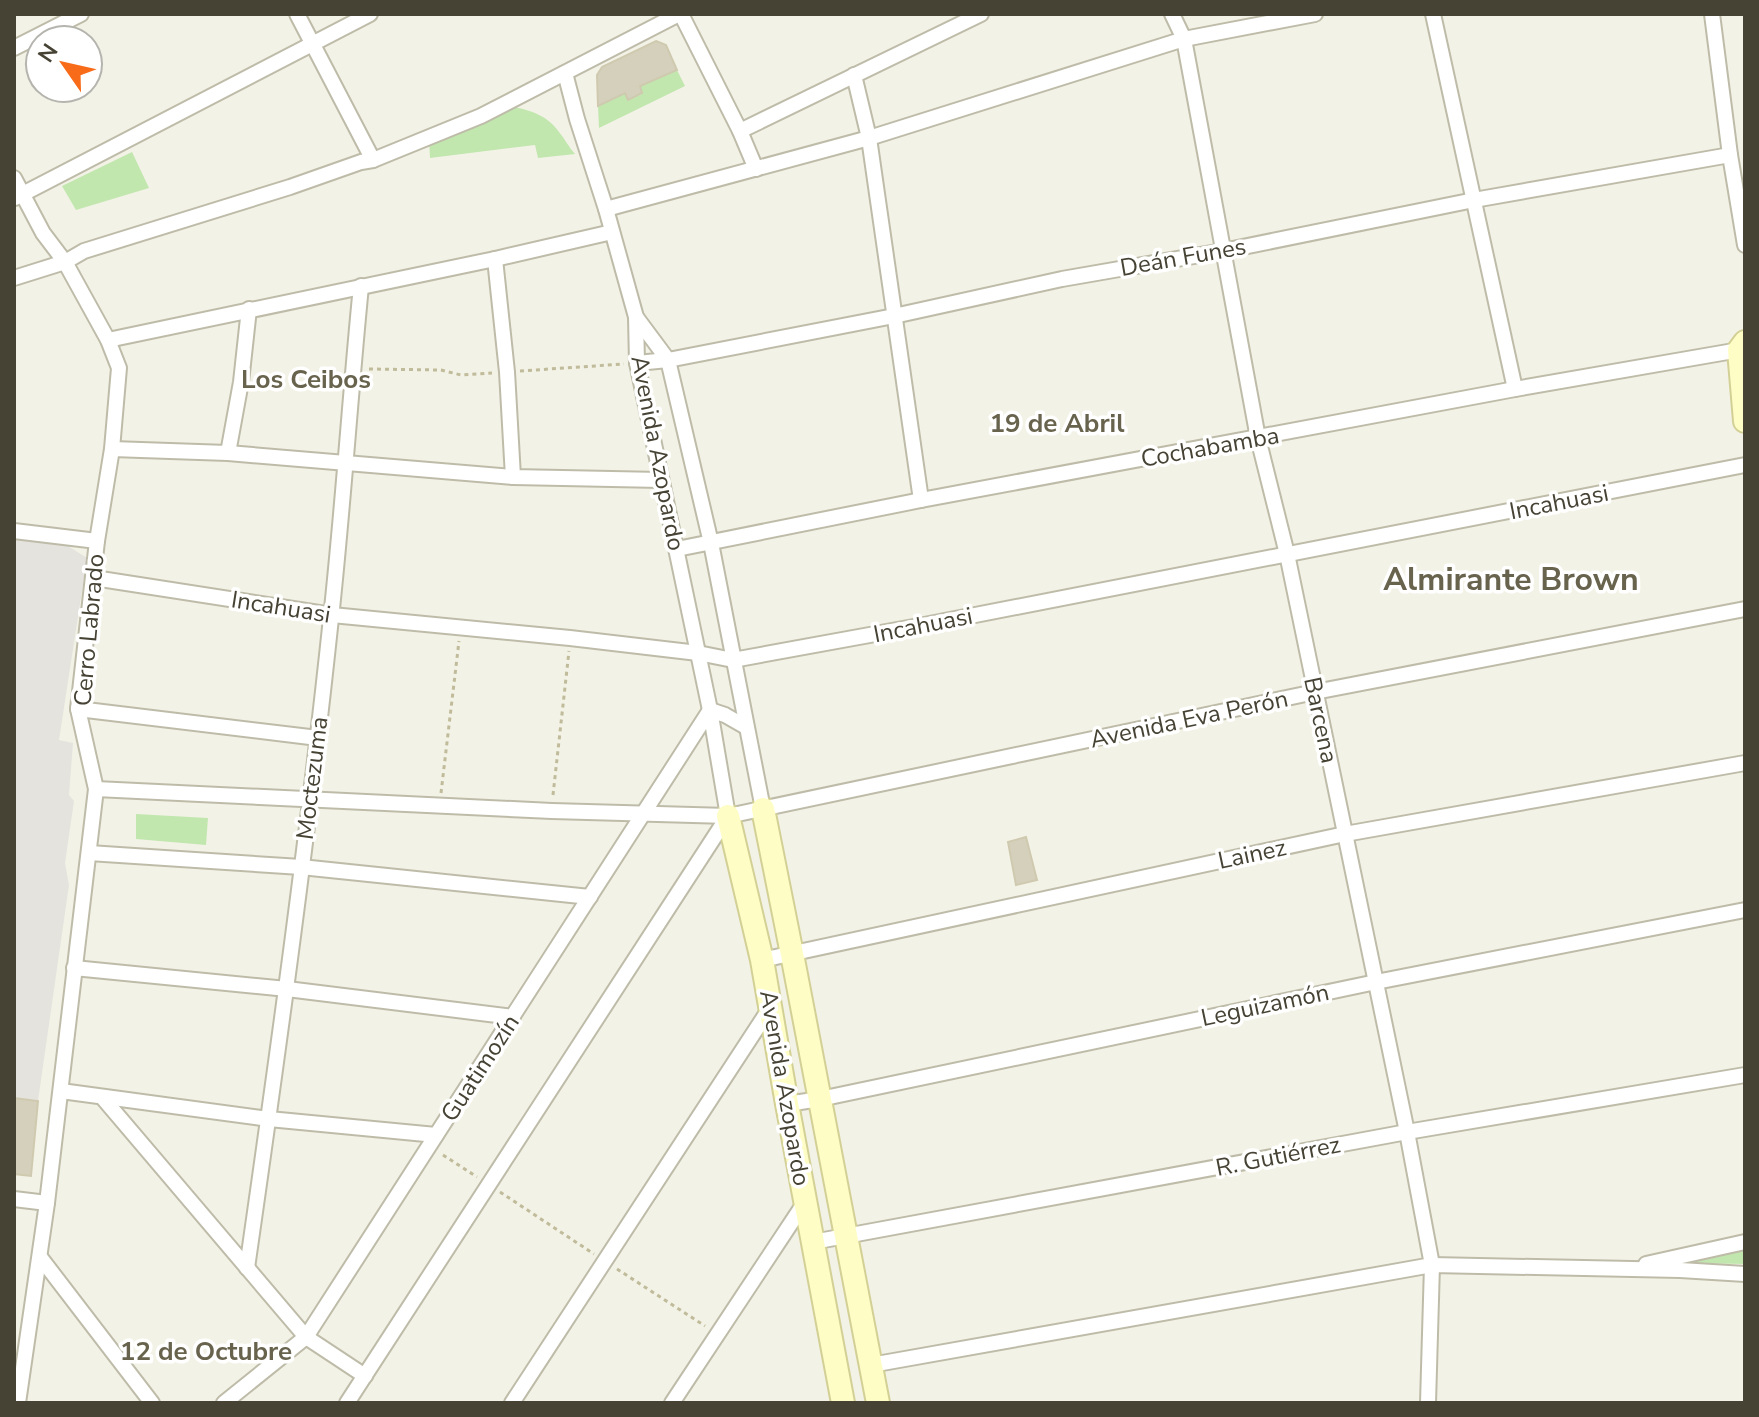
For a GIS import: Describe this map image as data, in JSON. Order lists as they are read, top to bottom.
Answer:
{
  "streets": {
    "street": [
      "Deán Funes",
      "Cochabamba",
      "Avenida Azopardo",
      "Incahuasi",
      "Cerro Labrado",
      "Avenida Eva Perón",
      "Barcena",
      "Moctezuma",
      "Lainez",
      "Leguizamón",
      "Guatimozín",
      "R. Gutiérrez"
    ]
  },
  "crossings": [
    ["Deán Funes", "Avenida Azopardo"],
    ["Deán Funes", "Barcena"],
    ["Cochabamba", "Avenida Azopardo"],
    ["Cochabamba", "Barcena"],
    ["Avenida Azopardo", "Incahuasi"],
    ["Avenida Azopardo", "Avenida Eva Perón"],
    ["Avenida Azopardo", "Lainez"],
    ["Avenida Azopardo", "Leguizamón"],
    ["Avenida Azopardo", "Guatimozín"],
    ["Avenida Azopardo", "R. Gutiérrez"],
    ["Incahuasi", "Cerro Labrado"],
    ["Incahuasi", "Barcena"],
    ["Incahuasi", "Moctezuma"],
    ["Cerro Labrado", "Avenida Eva Perón"],
    ["Avenida Eva Perón", "Barcena"],
    ["Avenida Eva Perón", "Moctezuma"],
    ["Avenida Eva Perón", "Guatimozín"],
    ["Barcena", "Lainez"],
    ["Barcena", "Leguizamón"],
    ["Barcena", "R. Gutiérrez"]
  ],
  "districts": [
    "Los Ceibos",
    "19 de Abril",
    "Almirante Brown",
    "12 de Octubre"
  ],
  "north": "top left"
}
